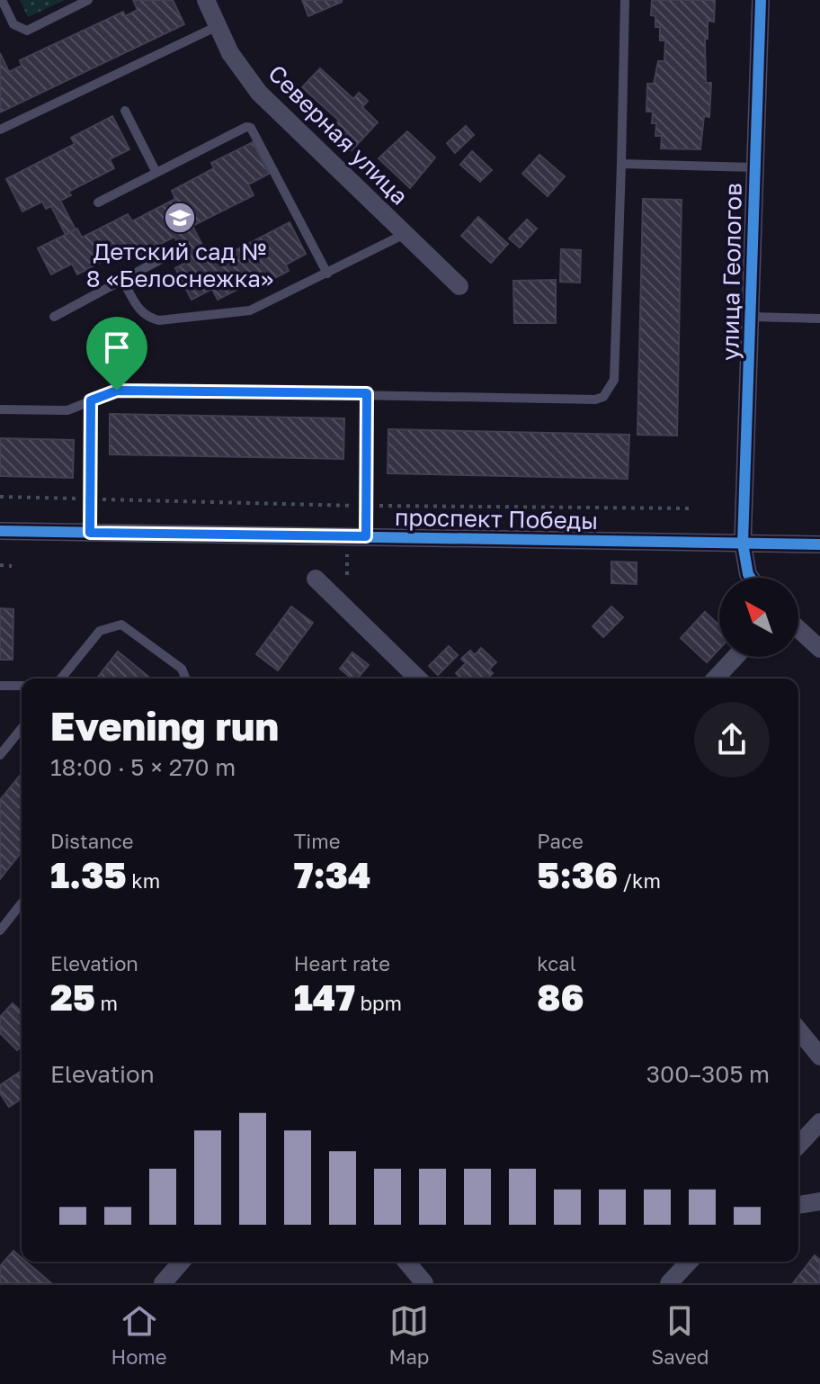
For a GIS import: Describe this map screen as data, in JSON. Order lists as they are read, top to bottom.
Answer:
{
  "streets": {
    "street": ["Северная улица", "улица Геологов", "проспект Победы"]
  },
  "crossings": [
    ["улица Геологов", "проспект Победы"]
  ],
  "places": {
    "school or university": ["Детский сад № 8 «Белоснежка»"]
  },
  "north": "top left",
  "page": {
    "heading": ["Evening run", "18:00 · 5 × 270 m"],
    "stats": [
      ["Distance", "1.35 km"],
      ["Time", "7:34"],
      ["Pace", "5:36 /km"],
      ["Elevation", "25 m"],
      ["Heart rate", "147 bpm"],
      ["kcal", "86"]
    ],
    "chart": ["Elevation", "300–305 m"],
    "tabs": ["Home", "Map", "Saved"]
  }
}
